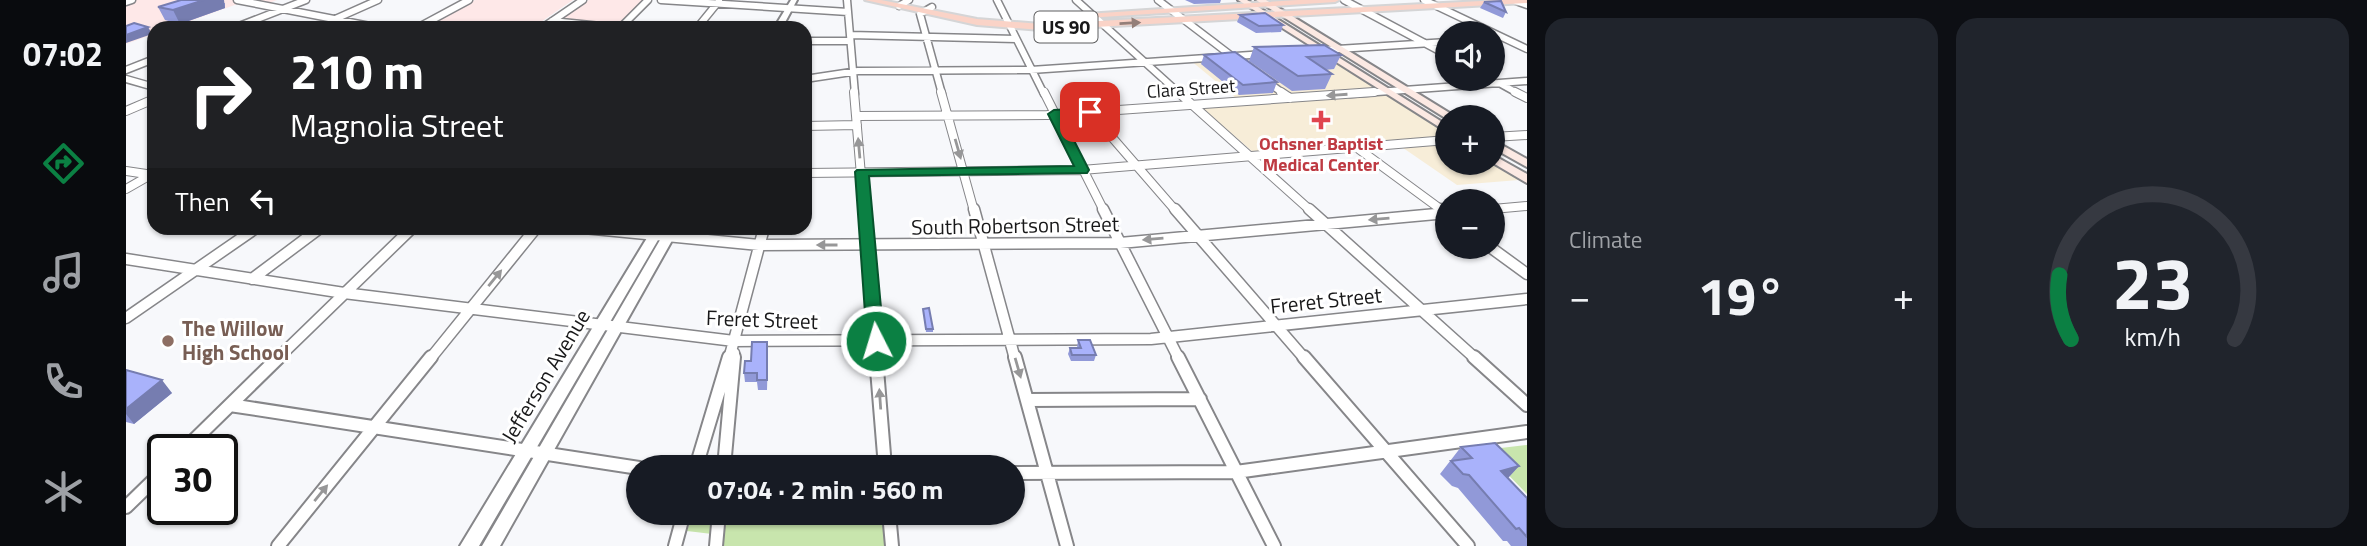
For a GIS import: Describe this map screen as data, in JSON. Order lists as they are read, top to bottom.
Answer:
{
  "streets": {
    "main road": ["US 90"],
    "street": [
      "Clara Street",
      "South Robertson Street",
      "Freret Street",
      "Jefferson Avenue"
    ]
  },
  "crossings": [
    ["Freret Street", "Jefferson Avenue"]
  ],
  "places": {
    "health": ["Ochsner Baptist Medical Center"],
    "other": ["The Willow High School"]
  },
  "page": {
    "tabs": "07:02",
    "tile": "Climate",
    "map_buttons": ["+", "−"],
    "turn": ["210 m", "Magnolia Street"],
    "then": "Then",
    "heat": ["−", "19°", "+"],
    "limit": "30",
    "trip": "07:04 · 2 min · 560 m",
    "gauge": ["23", "km/h"]
  }
}
